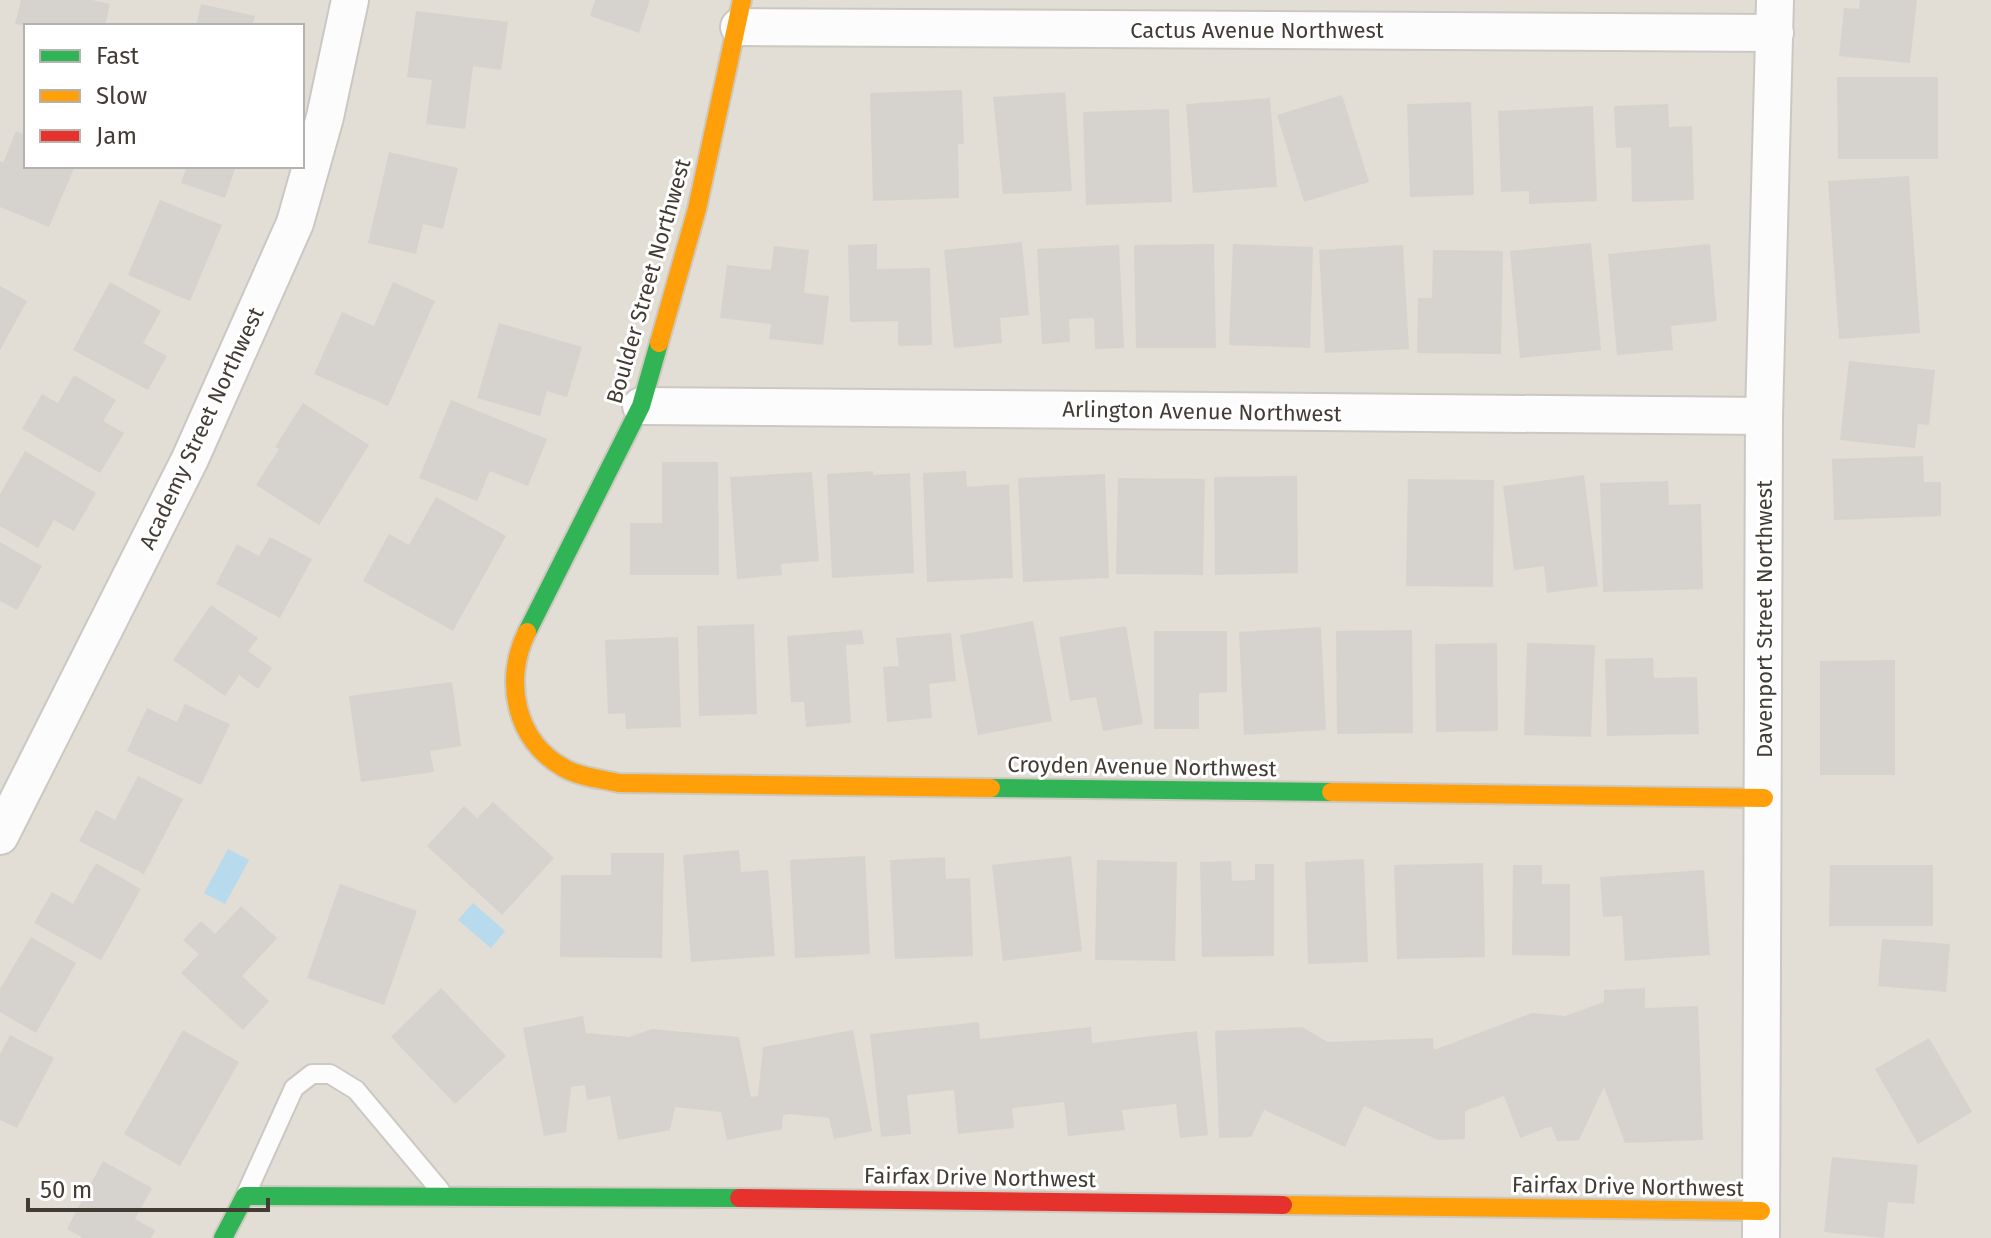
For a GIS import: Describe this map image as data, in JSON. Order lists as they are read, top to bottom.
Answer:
{
  "streets": {
    "street": [
      "Cactus Avenue Northwest",
      "Boulder Street Northwest",
      "Arlington Avenue Northwest",
      "Academy Street Northwest",
      "Davenport Street Northwest",
      "Croyden Avenue Northwest",
      "Fairfax Drive Northwest"
    ]
  },
  "crossings": [
    ["Cactus Avenue Northwest", "Boulder Street Northwest"],
    ["Cactus Avenue Northwest", "Davenport Street Northwest"],
    ["Boulder Street Northwest", "Arlington Avenue Northwest"],
    ["Boulder Street Northwest", "Croyden Avenue Northwest"],
    ["Arlington Avenue Northwest", "Davenport Street Northwest"],
    ["Davenport Street Northwest", "Croyden Avenue Northwest"],
    ["Davenport Street Northwest", "Fairfax Drive Northwest"]
  ],
  "legend": ["Fast", "Slow", "Jam"],
  "scale_bar": "50 m"
}
